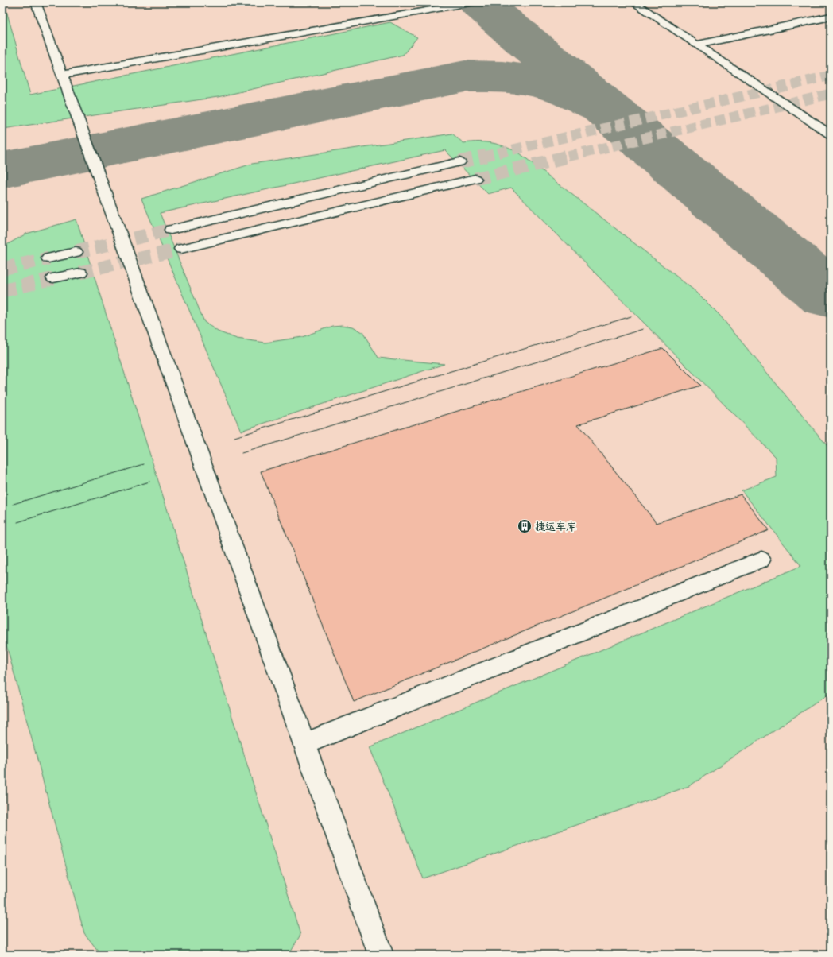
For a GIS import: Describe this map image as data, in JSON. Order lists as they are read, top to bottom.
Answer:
{
  "places": {
    "building": ["捷运车库"]
  }
}
